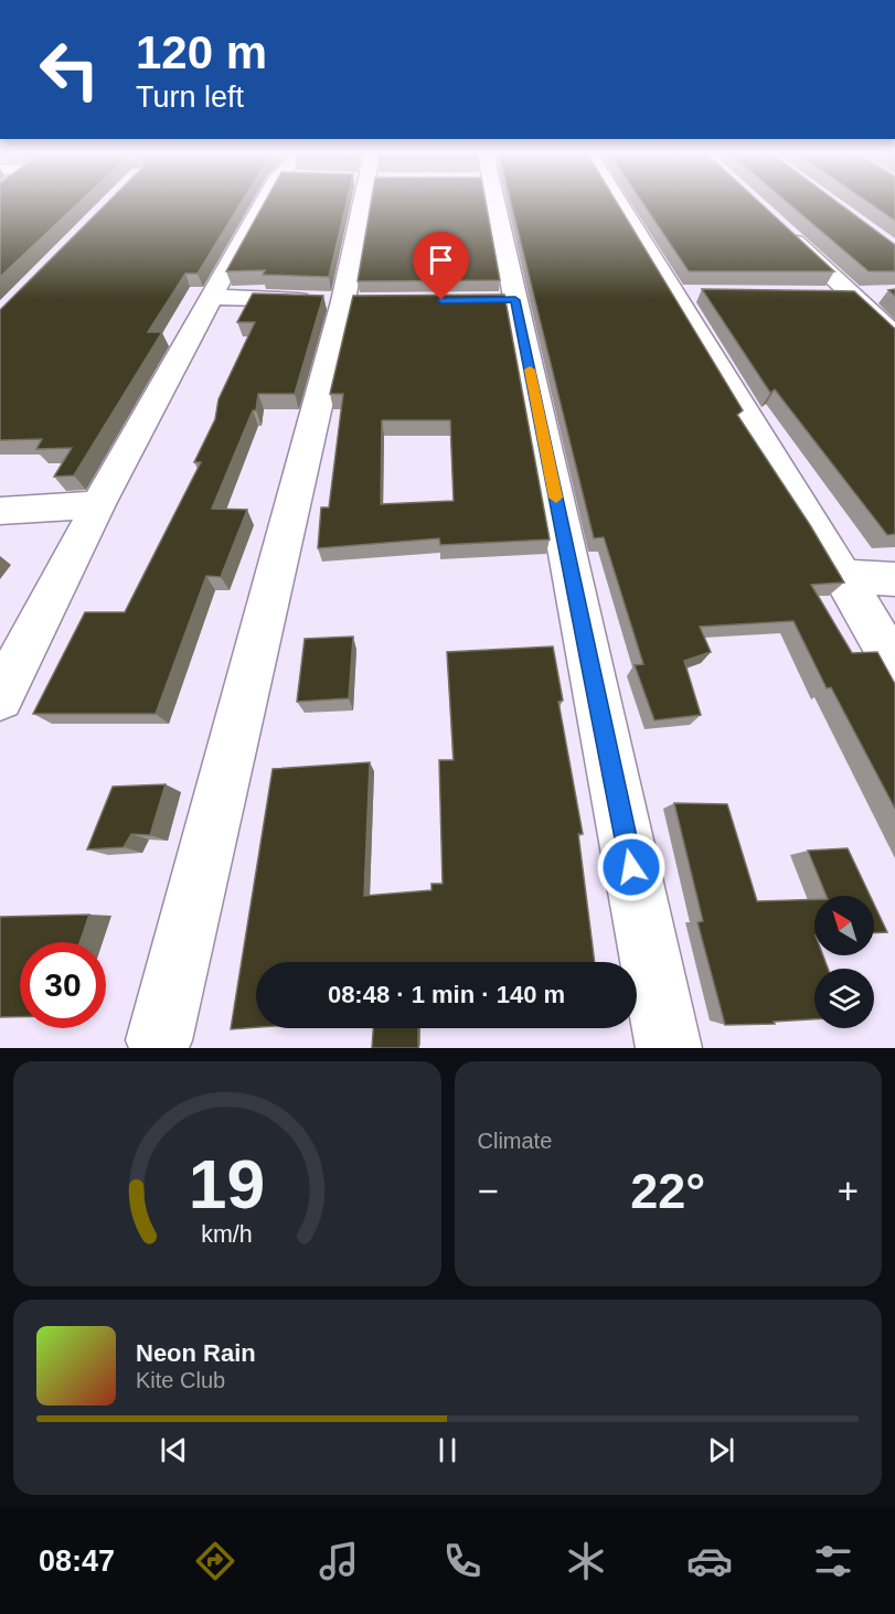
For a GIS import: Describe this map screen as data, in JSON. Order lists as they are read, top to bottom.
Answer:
{
  "north": "top left",
  "page": {
    "turn": ["120 m", "Turn left"],
    "limit": "30",
    "trip": "08:48 · 1 min · 140 m",
    "tile": "Climate",
    "heat": ["−", "22°", "+"],
    "song": ["Neon Rain", "Kite Club"],
    "tabs": "08:47",
    "gauge": ["19", "km/h"]
  }
}
